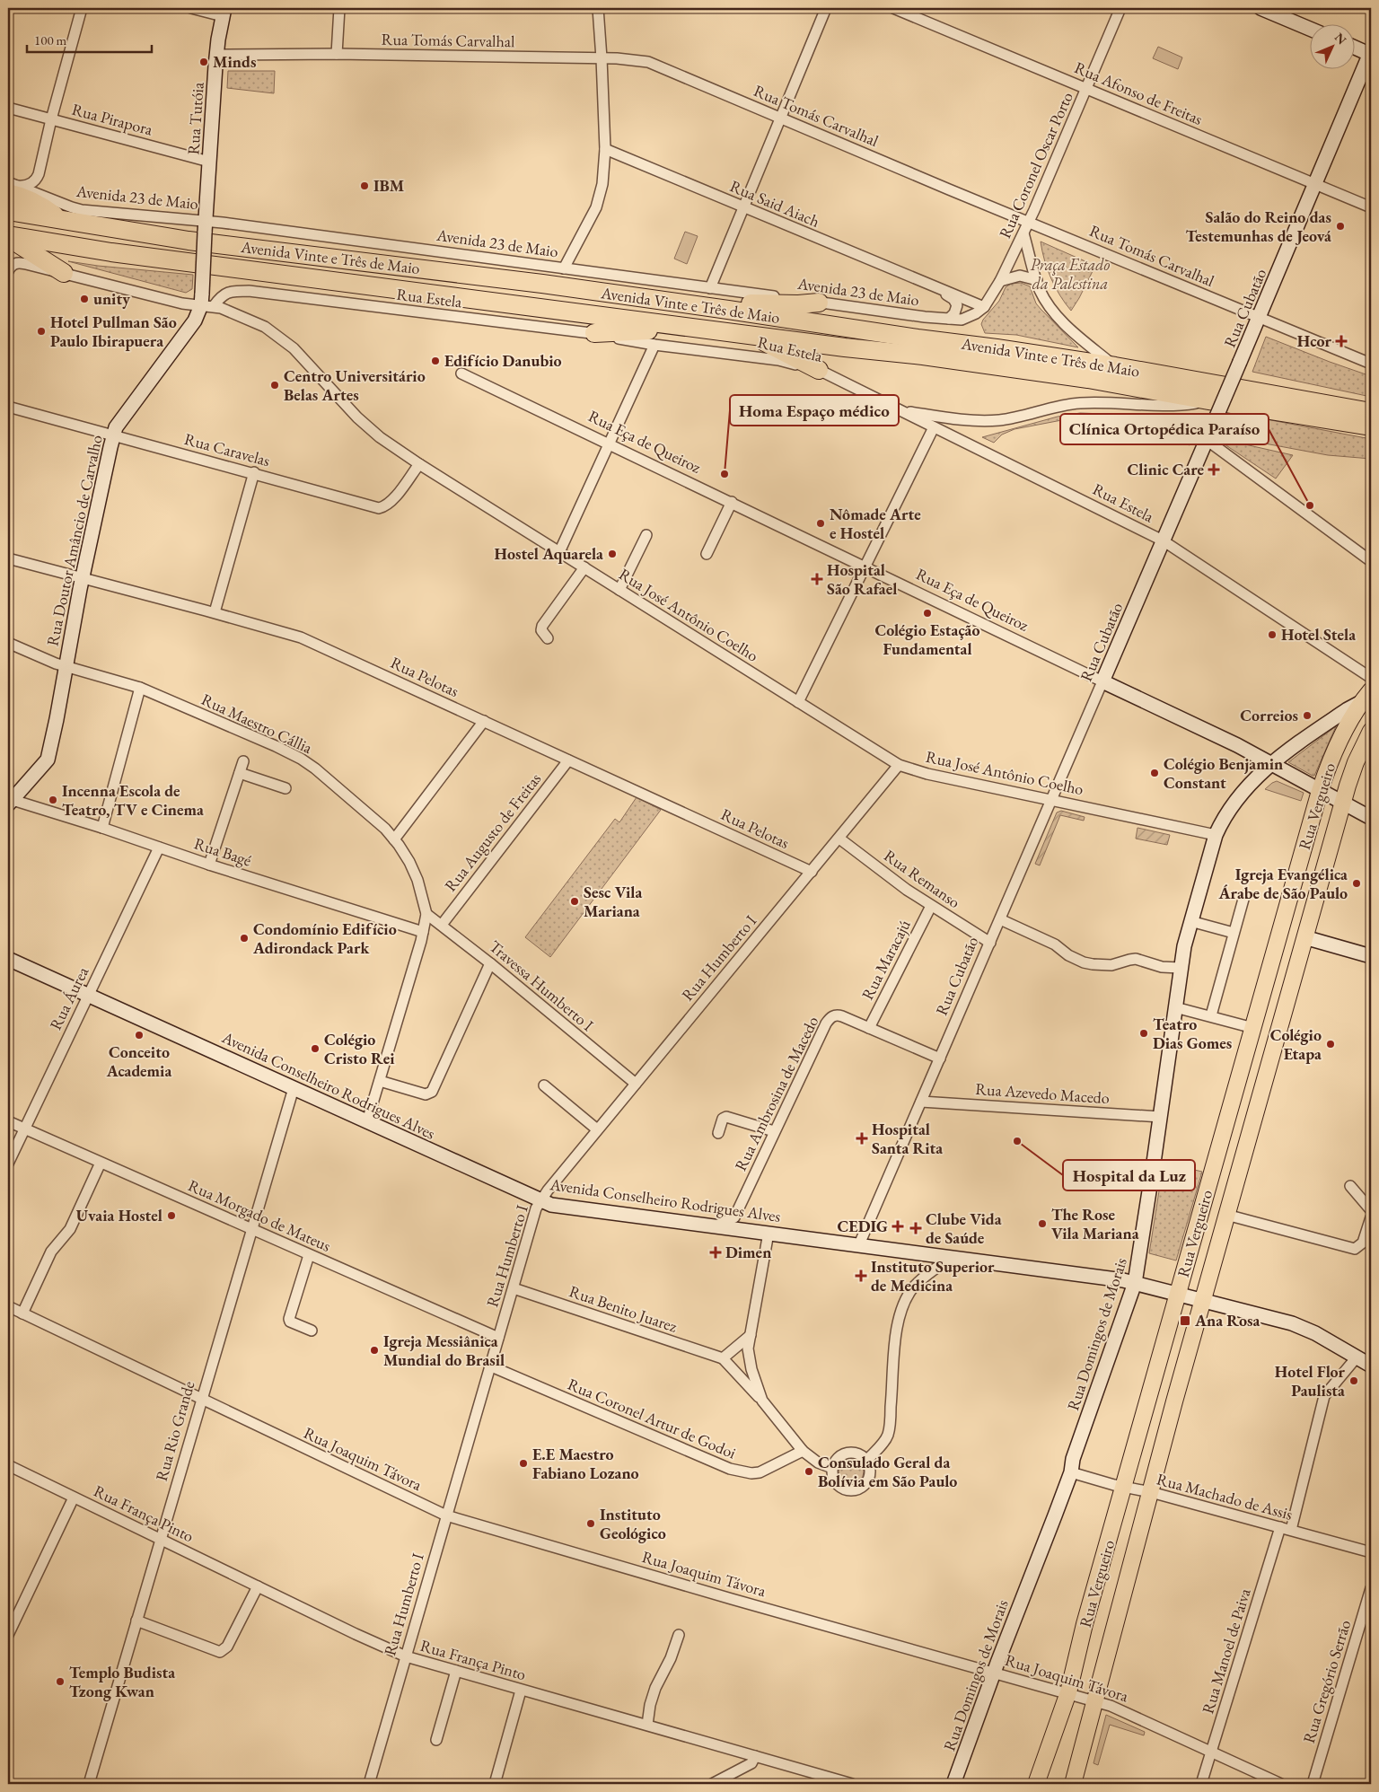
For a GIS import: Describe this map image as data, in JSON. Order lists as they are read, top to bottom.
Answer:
{
  "streets": {
    "highway": ["Avenida Vinte e Três de Maio"],
    "main road": ["Rua Vergueiro"],
    "street": [
      "Rua Tomás Carvalhal",
      "Rua Afonso de Freitas",
      "Rua Tutóia",
      "Rua Pirapora",
      "Rua Coronel Oscar Porto",
      "Avenida 23 de Maio",
      "Rua Said Aiach",
      "Rua Estela",
      "Rua Cubatão",
      "Rua Eça de Queiroz",
      "Rua Caravelas",
      "Rua Doutor Amâncio de Carvalho",
      "Rua José Antônio Coelho",
      "Rua Pelotas",
      "Rua Maestro Cállia",
      "Rua Augusto de Freitas",
      "Rua Bagé",
      "Rua Remanso",
      "Rua Humberto I",
      "Rua Maracajú",
      "Travessa Humberto I",
      "Rua Áurea",
      "Avenida Conselheiro Rodrigues Alves",
      "Rua Ambrosina de Macedo",
      "Rua Azevedo Macedo",
      "Rua Morgado de Mateus",
      "Rua Benito Juarez",
      "Rua Domingos de Morais",
      "Rua Coronel Artur de Godoi",
      "Rua Rio Grande",
      "Rua Joaquim Távora",
      "Rua Machado de Assis",
      "Rua França Pinto",
      "Rua Manoel de Paiva",
      "Rua Gregório Serrão"
    ]
  },
  "crossings": [
    ["Rua Tomás Carvalhal", "Rua Tutóia"],
    ["Rua Tomás Carvalhal", "Rua Coronel Oscar Porto"],
    ["Rua Tomás Carvalhal", "Rua Cubatão"],
    ["Rua Afonso de Freitas", "Rua Coronel Oscar Porto"],
    ["Rua Afonso de Freitas", "Rua Cubatão"],
    ["Rua Tutóia", "Rua Pirapora"],
    ["Rua Tutóia", "Avenida 23 de Maio"],
    ["Rua Tutóia", "Rua Estela"],
    ["Rua Tutóia", "Rua Doutor Amâncio de Carvalho"],
    ["Rua Tutóia", "Rua José Antônio Coelho"],
    ["Rua Coronel Oscar Porto", "Avenida 23 de Maio"],
    ["Rua Coronel Oscar Porto", "Rua Said Aiach"],
    ["Avenida 23 de Maio", "Rua Said Aiach"],
    ["Rua Estela", "Rua Cubatão"],
    ["Rua Estela", "Rua Doutor Amâncio de Carvalho"],
    ["Rua Estela", "Rua José Antônio Coelho"],
    ["Rua Cubatão", "Rua Eça de Queiroz"],
    ["Rua Cubatão", "Rua José Antônio Coelho"],
    ["Rua Cubatão", "Rua Remanso"],
    ["Rua Cubatão", "Avenida Conselheiro Rodrigues Alves"],
    ["Rua Cubatão", "Rua Ambrosina de Macedo"],
    ["Rua Cubatão", "Rua Azevedo Macedo"],
    ["Rua Eça de Queiroz", "Rua Vergueiro"],
    ["Rua Eça de Queiroz", "Rua Domingos de Morais"],
    ["Rua Caravelas", "Rua Doutor Amâncio de Carvalho"],
    ["Rua Caravelas", "Rua José Antônio Coelho"],
    ["Rua Doutor Amâncio de Carvalho", "Rua José Antônio Coelho"],
    ["Rua Doutor Amâncio de Carvalho", "Rua Pelotas"],
    ["Rua Doutor Amâncio de Carvalho", "Rua Maestro Cállia"],
    ["Rua Doutor Amâncio de Carvalho", "Rua Bagé"],
    ["Rua José Antônio Coelho", "Rua Humberto I"],
    ["Rua José Antônio Coelho", "Rua Domingos de Morais"],
    ["Rua Pelotas", "Rua Augusto de Freitas"],
    ["Rua Pelotas", "Rua Humberto I"],
    ["Rua Maestro Cállia", "Rua Bagé"],
    ["Rua Maestro Cállia", "Travessa Humberto I"],
    ["Rua Maestro Cállia", "Avenida Conselheiro Rodrigues Alves"],
    ["Rua Vergueiro", "Avenida Conselheiro Rodrigues Alves"],
    ["Rua Vergueiro", "Rua Domingos de Morais"],
    ["Rua Vergueiro", "Rua Joaquim Távora"],
    ["Rua Vergueiro", "Rua Machado de Assis"],
    ["Rua Augusto de Freitas", "Travessa Humberto I"],
    ["Rua Bagé", "Rua Áurea"],
    ["Rua Remanso", "Rua Humberto I"],
    ["Rua Remanso", "Rua Maracajú"],
    ["Rua Humberto I", "Travessa Humberto I"],
    ["Rua Humberto I", "Avenida Conselheiro Rodrigues Alves"],
    ["Rua Humberto I", "Rua Morgado de Mateus"],
    ["Rua Humberto I", "Rua Benito Juarez"],
    ["Rua Humberto I", "Rua Coronel Artur de Godoi"],
    ["Rua Humberto I", "Rua Joaquim Távora"],
    ["Rua Humberto I", "Rua França Pinto"],
    ["Rua Maracajú", "Rua Ambrosina de Macedo"],
    ["Rua Áurea", "Avenida Conselheiro Rodrigues Alves"],
    ["Rua Áurea", "Rua Morgado de Mateus"],
    ["Avenida Conselheiro Rodrigues Alves", "Rua Domingos de Morais"],
    ["Avenida Conselheiro Rodrigues Alves", "Rua Rio Grande"],
    ["Rua Azevedo Macedo", "Rua Domingos de Morais"],
    ["Rua Morgado de Mateus", "Rua Rio Grande"],
    ["Rua Domingos de Morais", "Rua Joaquim Távora"],
    ["Rua Domingos de Morais", "Rua Machado de Assis"],
    ["Rua Rio Grande", "Rua Joaquim Távora"],
    ["Rua Rio Grande", "Rua França Pinto"],
    ["Rua Joaquim Távora", "Rua Manoel de Paiva"],
    ["Rua Machado de Assis", "Rua Manoel de Paiva"]
  ],
  "parks": ["Praça Estado da Palestina"],
  "places": {
    "other": [
      "Minds",
      "IBM",
      "Salão do Reino das Testemunhas de Jeová",
      "unity",
      "Hotel Pullman São Paulo Ibirapuera",
      "Edifício Danubio",
      "Centro Universitário Belas Artes",
      "Homa Espaço médico",
      "Clínica Ortopédica Paraíso",
      "Nômade Arte e Hostel",
      "Hostel Aquarela",
      "Colégio Estação Fundamental",
      "Hotel Stela",
      "Correios",
      "Colégio Benjamin Constant",
      "Incenna Escola de Teatro, TV e Cinema",
      "Igreja Evangélica Árabe de São Paulo",
      "Sesc Vila Mariana",
      "Condomínio Edifício Adirondack Park",
      "Teatro Dias Gomes",
      "Conceito Academia",
      "Colégio Etapa",
      "Colégio Cristo Rei",
      "Hospital da Luz",
      "Uvaia Hostel",
      "The Rose Vila Mariana",
      "Igreja Messiânica Mundial do Brasil",
      "Hotel Flor Paulista",
      "E.E Maestro Fabiano Lozano",
      "Consulado Geral da Bolívia em São Paulo",
      "Instituto Geológico",
      "Templo Budista Tzong Kwan"
    ],
    "health": [
      "Hcor",
      "Clinic Care",
      "Hospital São Rafael",
      "Hospital Santa Rita",
      "CEDIG",
      "Clube Vida de Saúde",
      "Dimen",
      "Instituto Superior de Medicina"
    ],
    "transit": ["Ana Rosa"]
  },
  "scale_bar": "100 m",
  "north": "top right"
}
